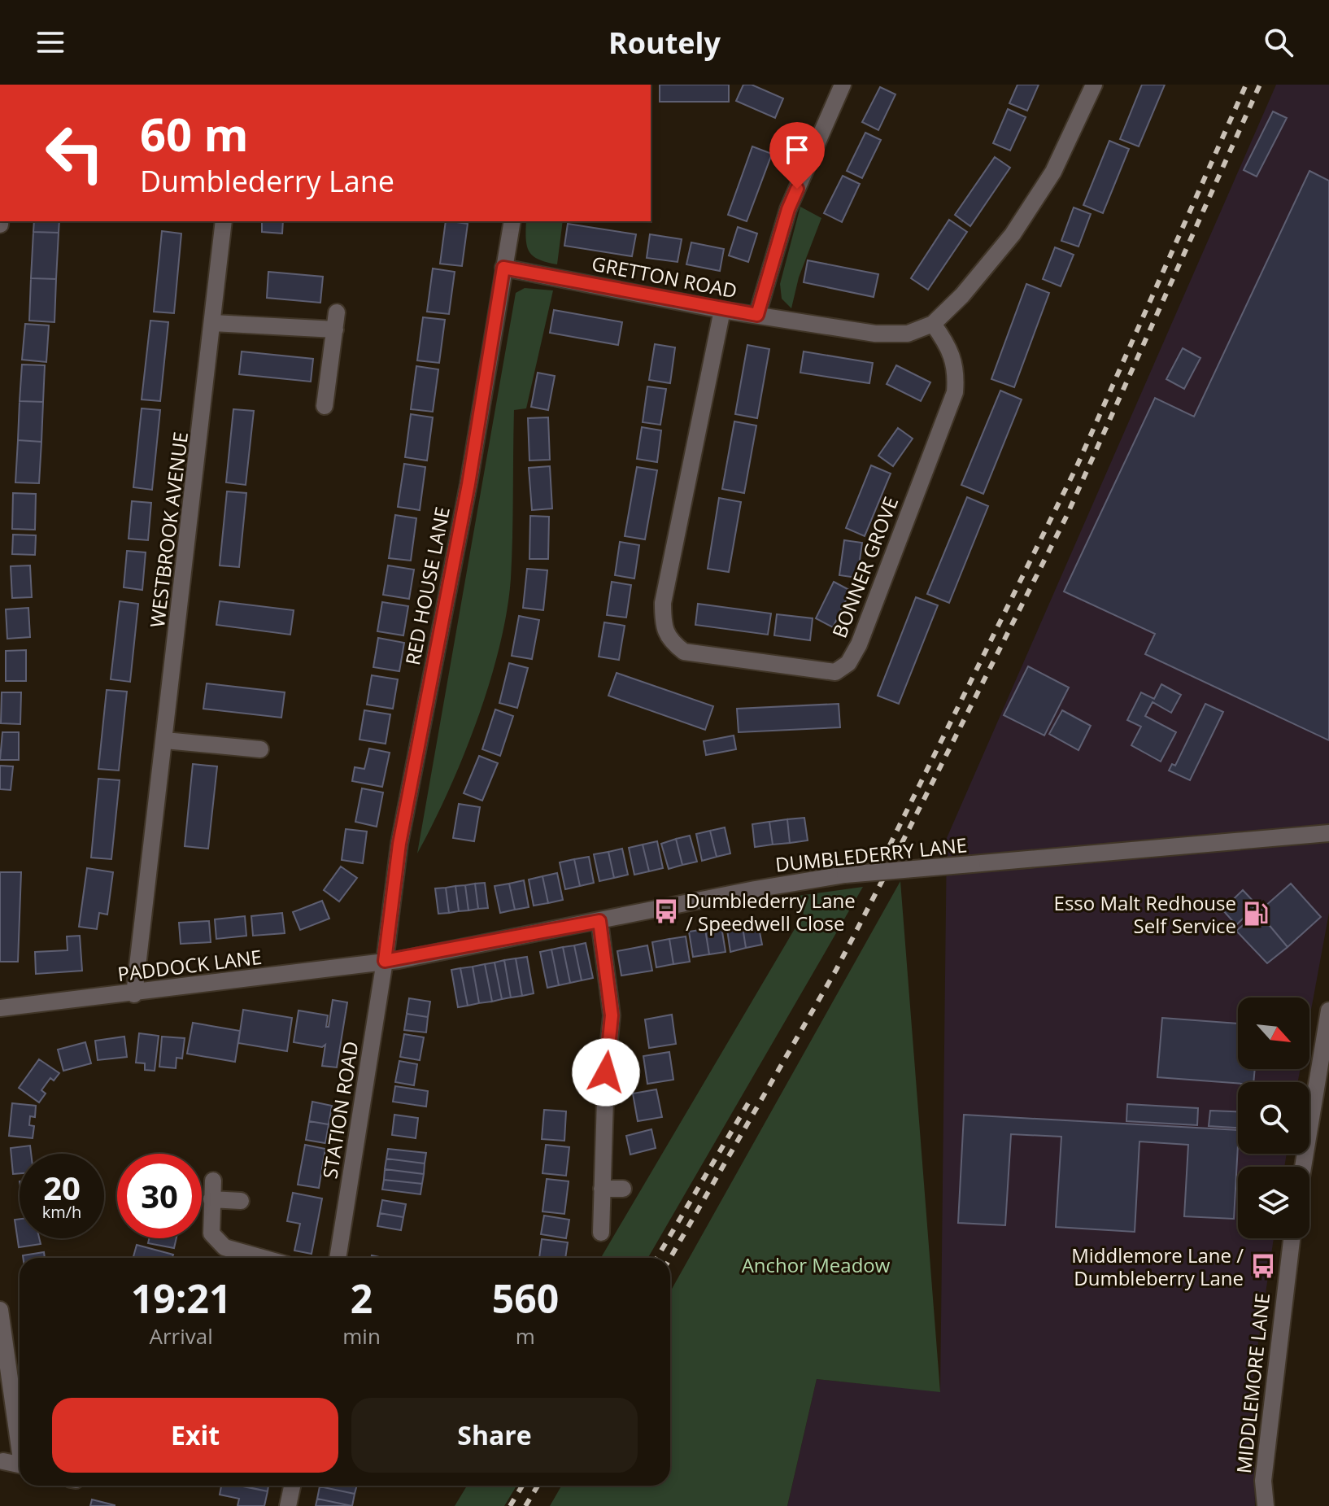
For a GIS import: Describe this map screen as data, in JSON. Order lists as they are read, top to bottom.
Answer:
{
  "streets": {
    "street": [
      "GRETTON ROAD",
      "WESTBROOK AVENUE",
      "BONNER GROVE",
      "RED HOUSE LANE",
      "DUMBLEDERRY LANE",
      "PADDOCK LANE",
      "STATION ROAD",
      "MIDDLEMORE LANE"
    ]
  },
  "crossings": [
    ["GRETTON ROAD", "BONNER GROVE"],
    ["GRETTON ROAD", "RED HOUSE LANE"],
    ["WESTBROOK AVENUE", "PADDOCK LANE"],
    ["RED HOUSE LANE", "DUMBLEDERRY LANE"],
    ["RED HOUSE LANE", "PADDOCK LANE"],
    ["RED HOUSE LANE", "STATION ROAD"],
    ["DUMBLEDERRY LANE", "PADDOCK LANE"],
    ["DUMBLEDERRY LANE", "STATION ROAD"],
    ["PADDOCK LANE", "STATION ROAD"]
  ],
  "parks": ["Anchor Meadow"],
  "places": {
    "bus stop": ["Dumblederry Lane / Speedwell Close", "Middlemore Lane / Dumbleberry Lane"],
    "fuel station": ["Esso Malt Redhouse Self Service"]
  },
  "north": "bottom right",
  "page": {
    "header": "Routely",
    "turn": ["60 m", "Dumblederry Lane"],
    "speed": "20 km/h",
    "limit": "30",
    "eta": [
      "19:21",
      "Arrival",
      "2",
      "min",
      "560",
      "m"
    ],
    "buttons": ["Exit", "Share"]
  }
}
